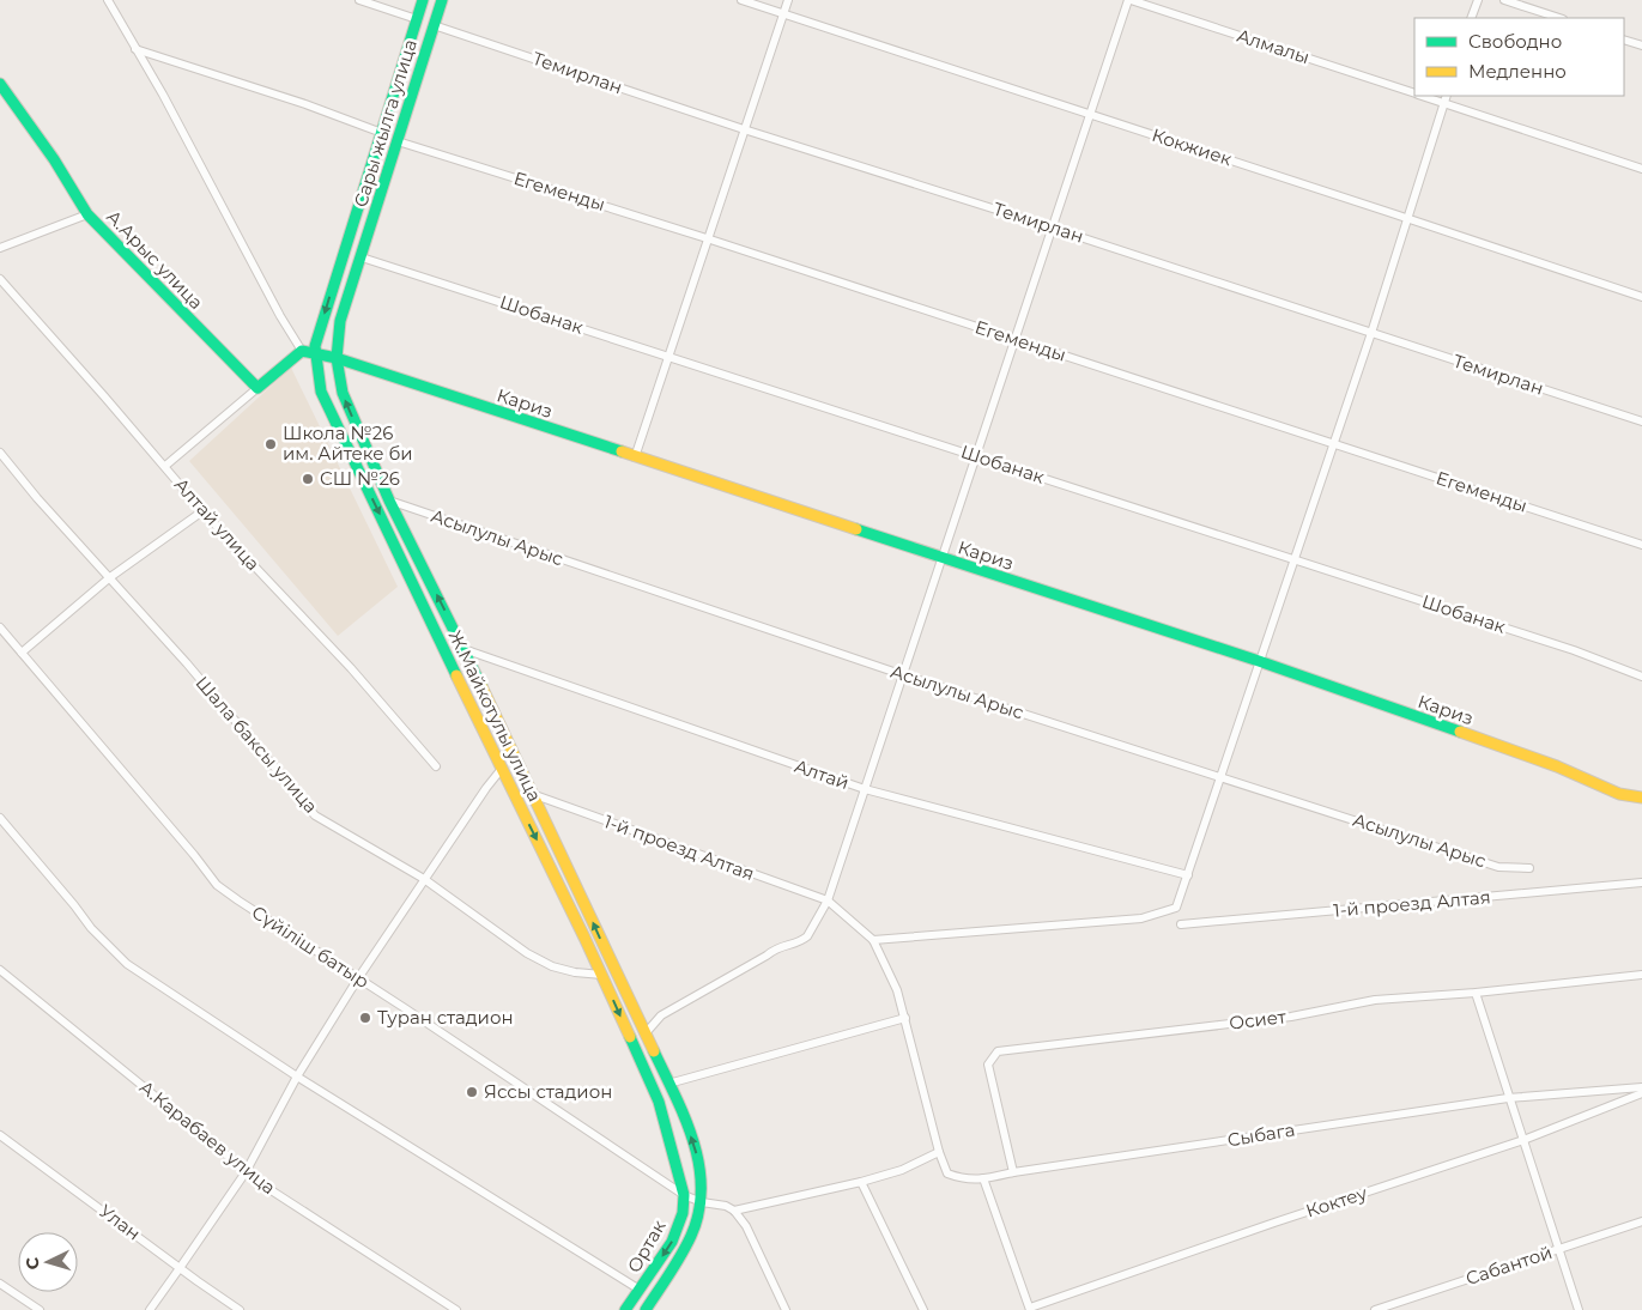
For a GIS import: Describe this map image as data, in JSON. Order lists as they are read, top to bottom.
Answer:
{
  "streets": {
    "street": [
      "Алмалы",
      "Темирлан",
      "Сары жылга улица",
      "Кокжиек",
      "Егеменды",
      "А.Арыс улица",
      "Шобанак",
      "Кариз",
      "Алтай улица",
      "Асылулы Арыс",
      "Ж.Майкотулы улица",
      "Шала баксы улица",
      "Алтай",
      "1-й проезд Алтая",
      "Сүйіліш батыр",
      "Осиет",
      "Сыбага",
      "А.Карабаев улица",
      "Коктеу",
      "Улан",
      "Ортак",
      "Сабантой"
    ]
  },
  "crossings": [
    ["Темирлан", "Сары жылга улица"],
    ["Сары жылга улица", "Егеменды"],
    ["Сары жылга улица", "Шобанак"],
    ["Сары жылга улица", "Ж.Майкотулы улица"],
    ["Шобанак", "Ж.Майкотулы улица"],
    ["Кариз", "Ж.Майкотулы улица"],
    ["Асылулы Арыс", "Ж.Майкотулы улица"],
    ["Ж.Майкотулы улица", "Шала баксы улица"],
    ["Ж.Майкотулы улица", "Алтай"],
    ["Ж.Майкотулы улица", "1-й проезд Алтая"],
    ["Ж.Майкотулы улица", "Сүйіліш батыр"],
    ["Ж.Майкотулы улица", "Ортак"],
    ["Сүйіліш батыр", "Ортак"],
    ["Осиет", "Сыбага"]
  ],
  "places": [
    "Школа №26 им. Айтеке би",
    "СШ №26",
    "Туран стадион",
    "Яссы стадион"
  ],
  "legend": ["Свободно", "Медленно"],
  "north": "left"
}
